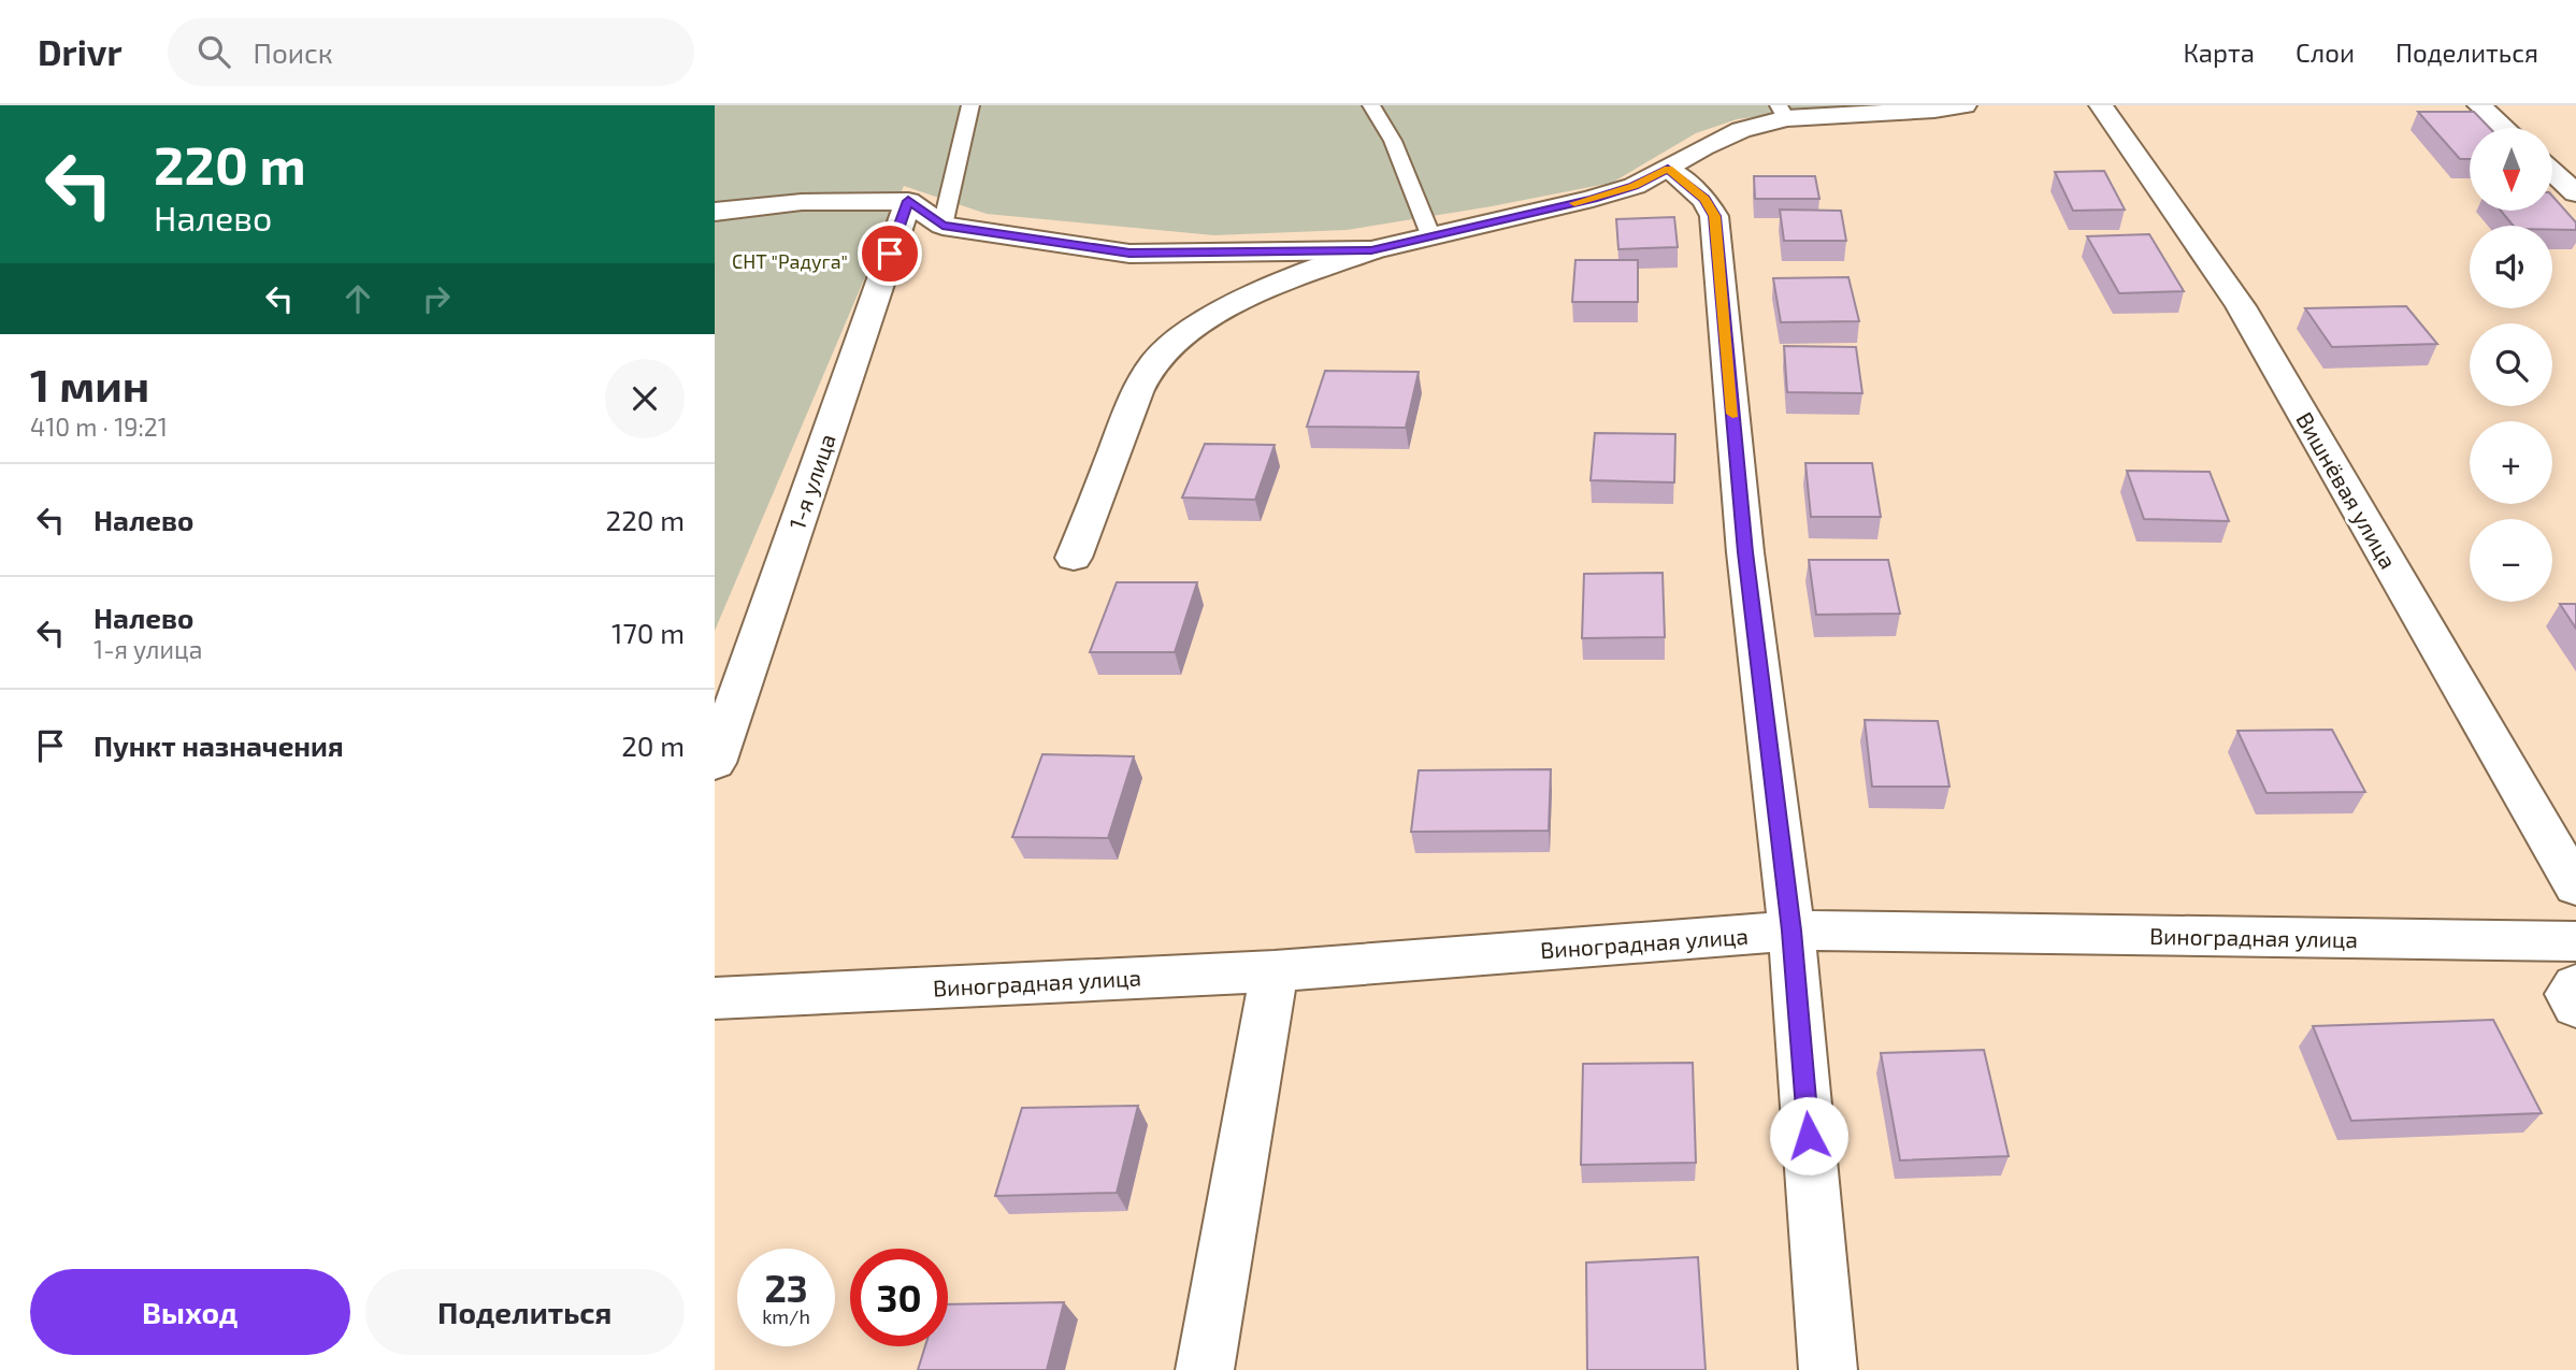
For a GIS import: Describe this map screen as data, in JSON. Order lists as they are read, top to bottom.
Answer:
{
  "streets": {
    "street": ["1-я улица", "Вишнёвая улица", "Виноградная улица"]
  },
  "parks": ["СНТ \"Радуга\""],
  "north": "bottom",
  "page": {
    "header": "Drivr",
    "search": "Поиск",
    "nav": ["Карта", "Слои", "Поделиться"],
    "turn": ["220 m", "Налево"],
    "map_buttons": ["+", "−"],
    "heading": ["1 мин", "410 m · 19:21"],
    "list": [
      {
        "name": "Налево",
        "value": "220 m"
      },
      {
        "name": "Налево",
        "note": "1-я улица",
        "value": "170 m"
      },
      {
        "name": "Пункт назначения",
        "value": "20 m"
      }
    ],
    "speed": "23 km/h",
    "limit": "30",
    "buttons": ["Выход", "Поделиться"]
  }
}
